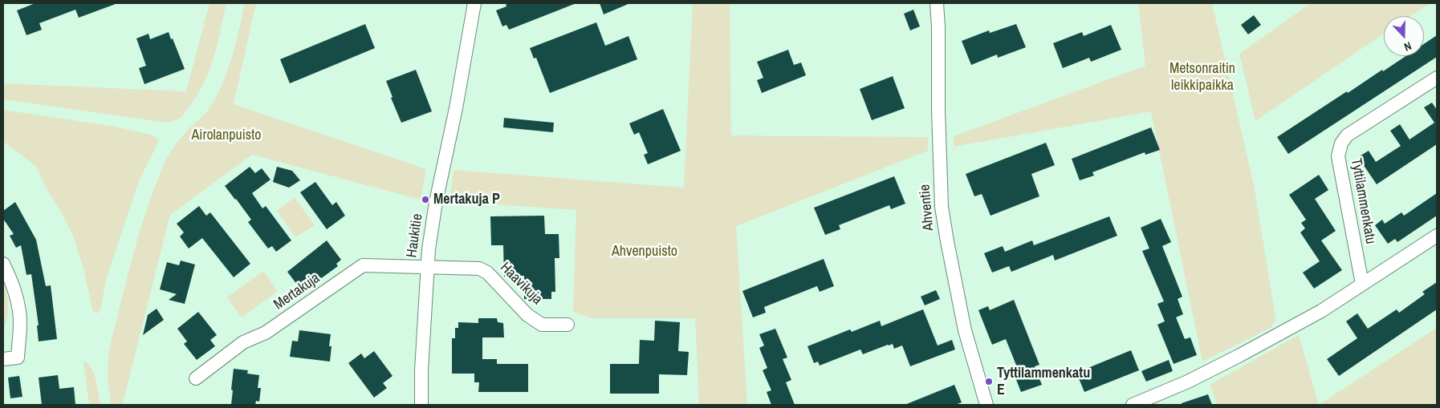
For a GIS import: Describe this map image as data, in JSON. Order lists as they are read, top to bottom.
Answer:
{
  "streets": {
    "street": [
      "Tyttilammenkatu",
      "Ahventie",
      "Haukitie",
      "Haavikuja",
      "Mertakuja"
    ]
  },
  "crossings": [
    ["Haukitie", "Haavikuja"],
    ["Haukitie", "Mertakuja"],
    ["Haavikuja", "Mertakuja"]
  ],
  "parks": ["Metsonraitin leikkipaikka", "Airolanpuisto", "Ahvenpuisto"],
  "places": ["Mertakuja P", "Tyttilammenkatu E"],
  "north": "bottom"
}
